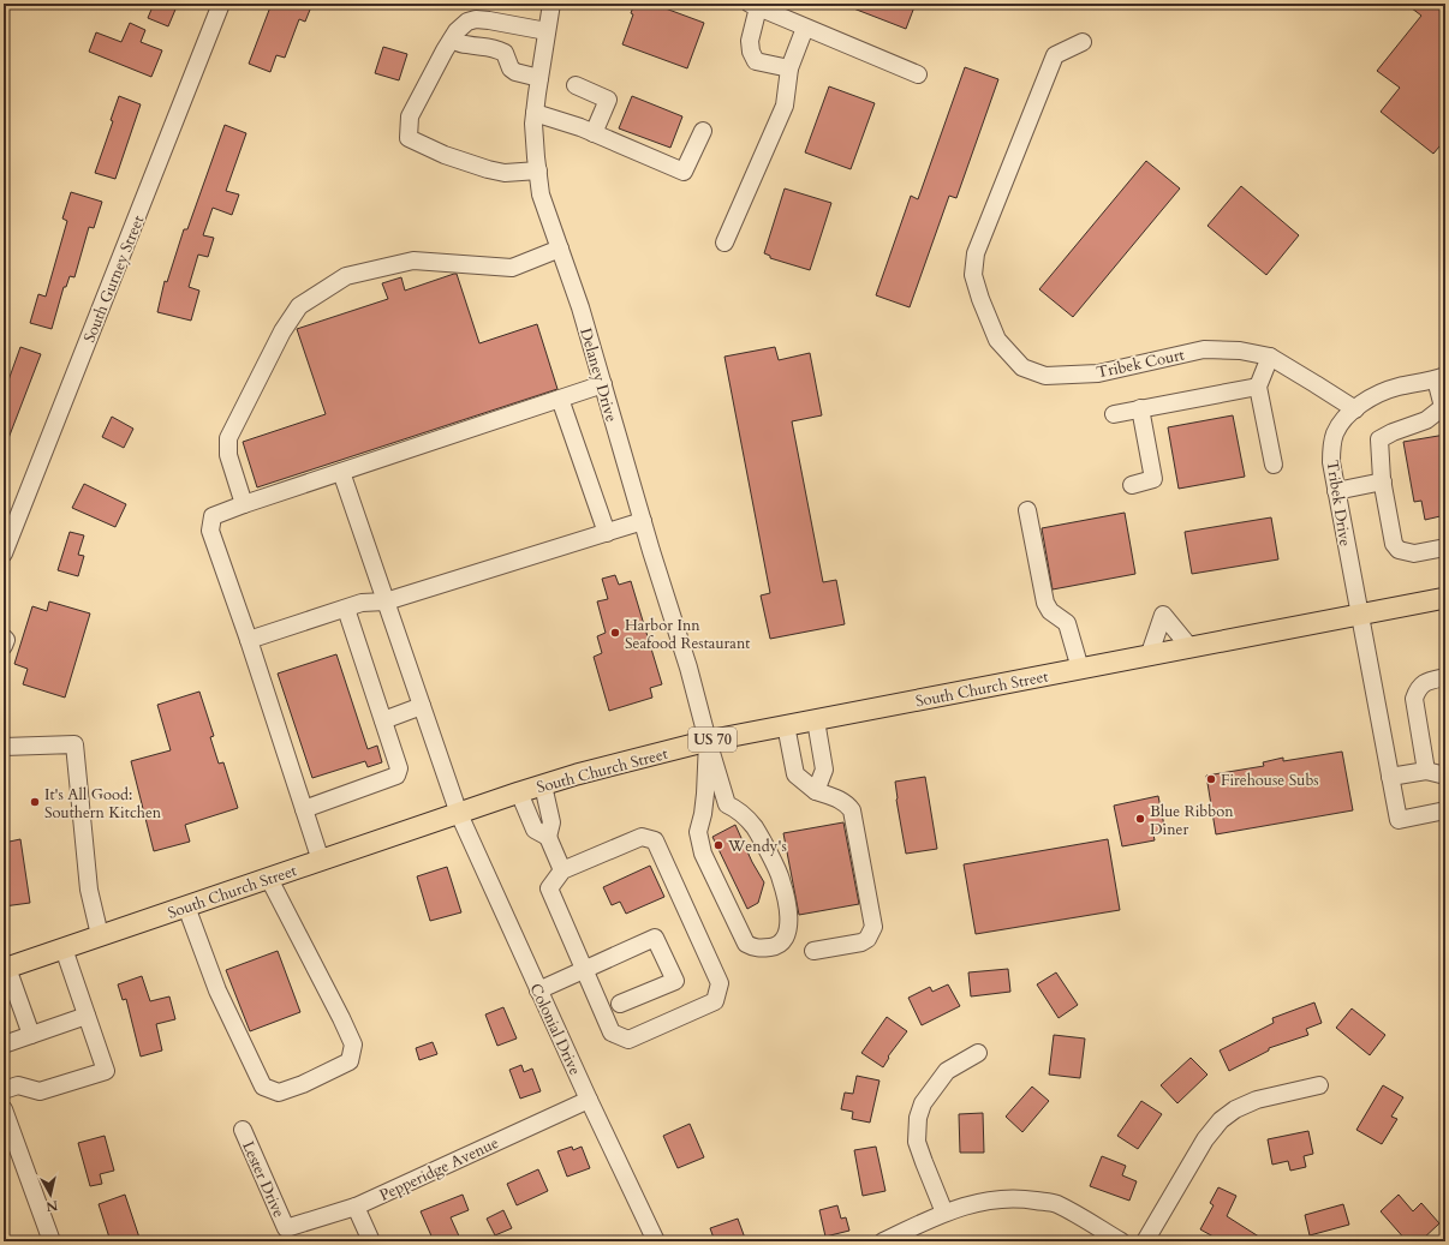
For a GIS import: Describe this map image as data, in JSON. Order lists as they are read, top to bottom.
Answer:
{
  "streets": {
    "main road": ["South Church Street", "US 70"],
    "street": [
      "South Gurney Street",
      "Tribek Court",
      "Delaney Drive",
      "Tribek Drive",
      "Colonial Drive",
      "Pepperidge Avenue",
      "Lester Drive"
    ]
  },
  "crossings": [
    ["Tribek Court", "Tribek Drive"],
    ["Delaney Drive", "South Church Street"],
    ["Tribek Drive", "South Church Street"],
    ["South Church Street", "Colonial Drive"],
    ["Colonial Drive", "Pepperidge Avenue"],
    ["Pepperidge Avenue", "Lester Drive"]
  ],
  "places": [
    "Harbor Inn Seafood Restaurant",
    "Firehouse Subs",
    "It's All Good: Southern Kitchen",
    "Blue Ribbon Diner",
    "Wendy's"
  ],
  "north": "bottom"
}
